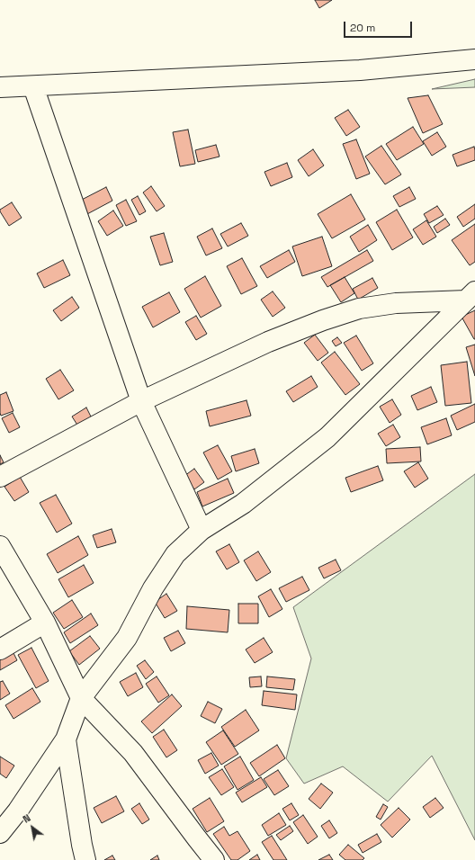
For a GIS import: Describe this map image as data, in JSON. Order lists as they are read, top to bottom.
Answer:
{
  "scale_bar": "20 m",
  "north": "top left"
}
